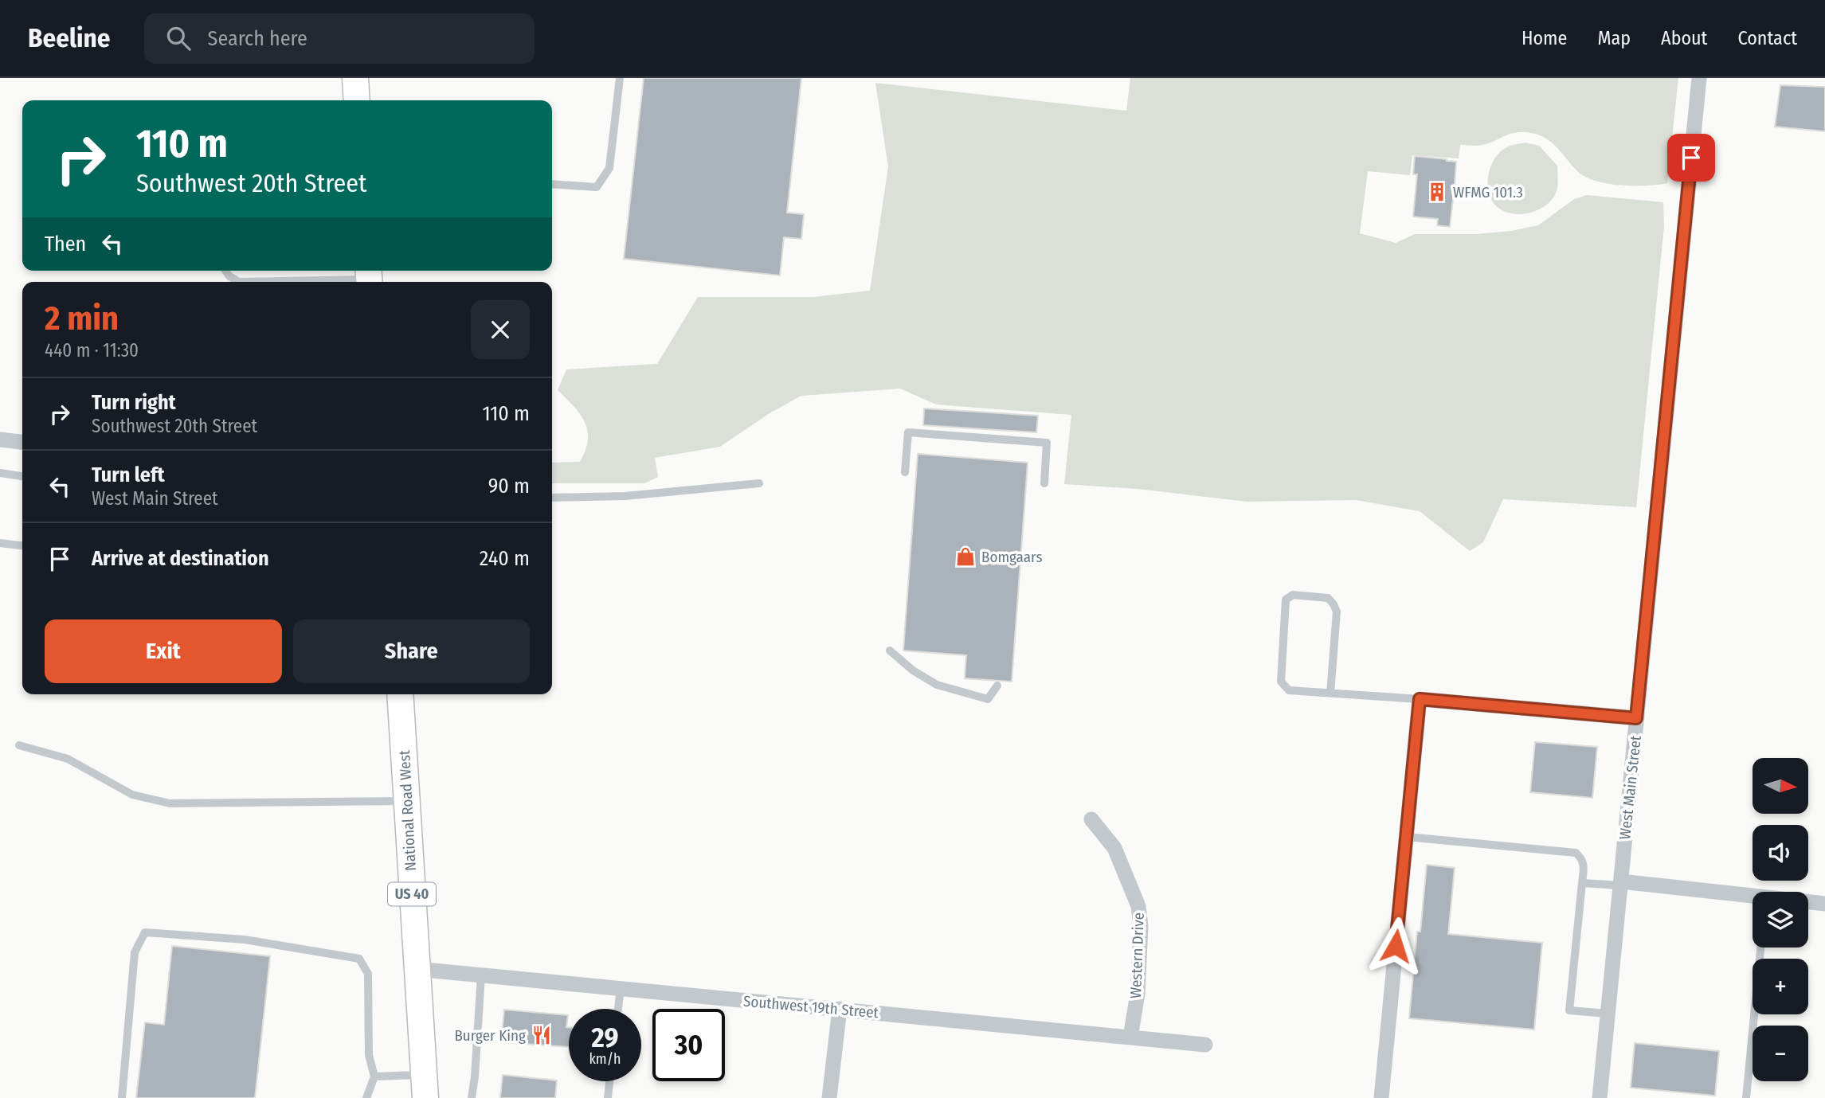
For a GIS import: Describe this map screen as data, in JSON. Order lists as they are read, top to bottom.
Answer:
{
  "streets": {
    "main road": ["National Road West", "US 40"],
    "street": ["West Main Street", "Western Drive", "Southwest 19th Street"]
  },
  "crossings": [
    ["National Road West", "Southwest 19th Street"],
    ["Western Drive", "Southwest 19th Street"]
  ],
  "places": {
    "building": ["WFMG 101.3"],
    "shop": ["Bomgaars"],
    "restaurant": ["Burger King"]
  },
  "north": "right",
  "page": {
    "header": "Beeline",
    "search": "Search here",
    "nav": [
      "Home",
      "Map",
      "About",
      "Contact"
    ],
    "turn": ["110 m", "Southwest 20th Street"],
    "then": "Then",
    "heading": ["2 min", "440 m · 11:30"],
    "list": [
      {
        "name": "Turn right",
        "note": "Southwest 20th Street",
        "value": "110 m"
      },
      {
        "name": "Turn left",
        "note": "West Main Street",
        "value": "90 m"
      },
      {
        "name": "Arrive at destination",
        "value": "240 m"
      }
    ],
    "buttons": ["Exit", "Share"],
    "map_buttons": ["+", "−"],
    "speed": "29 km/h",
    "limit": "30"
  }
}
